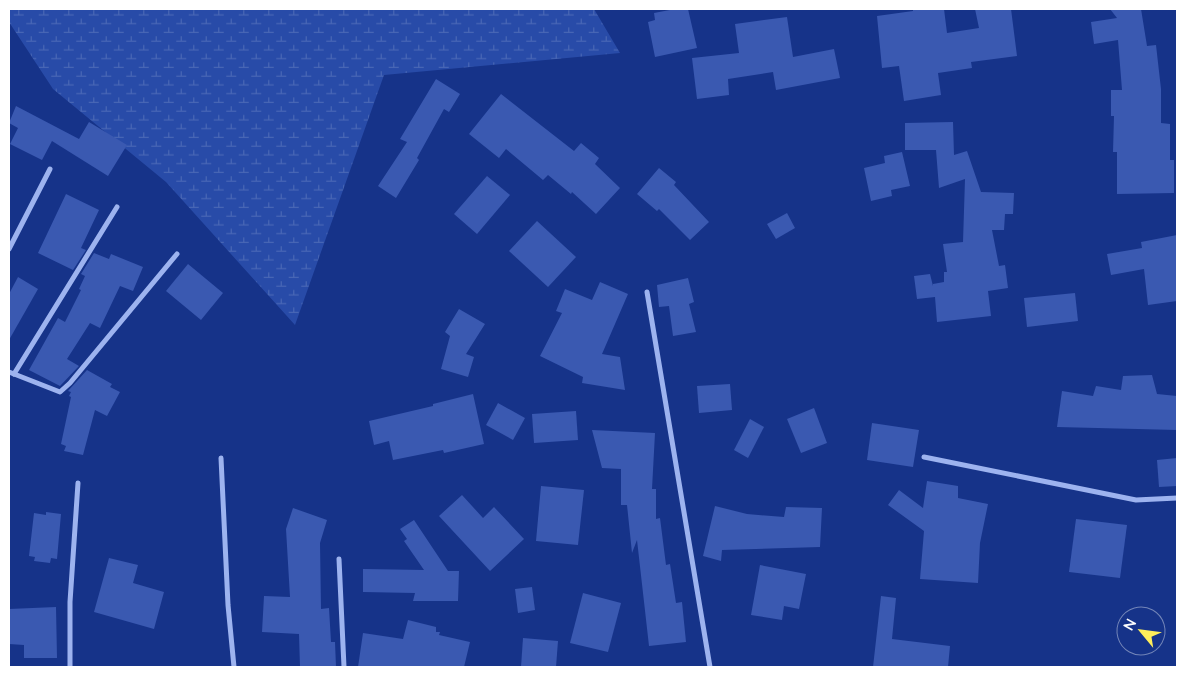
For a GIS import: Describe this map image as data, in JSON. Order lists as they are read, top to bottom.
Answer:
{
  "north": "top left"
}
